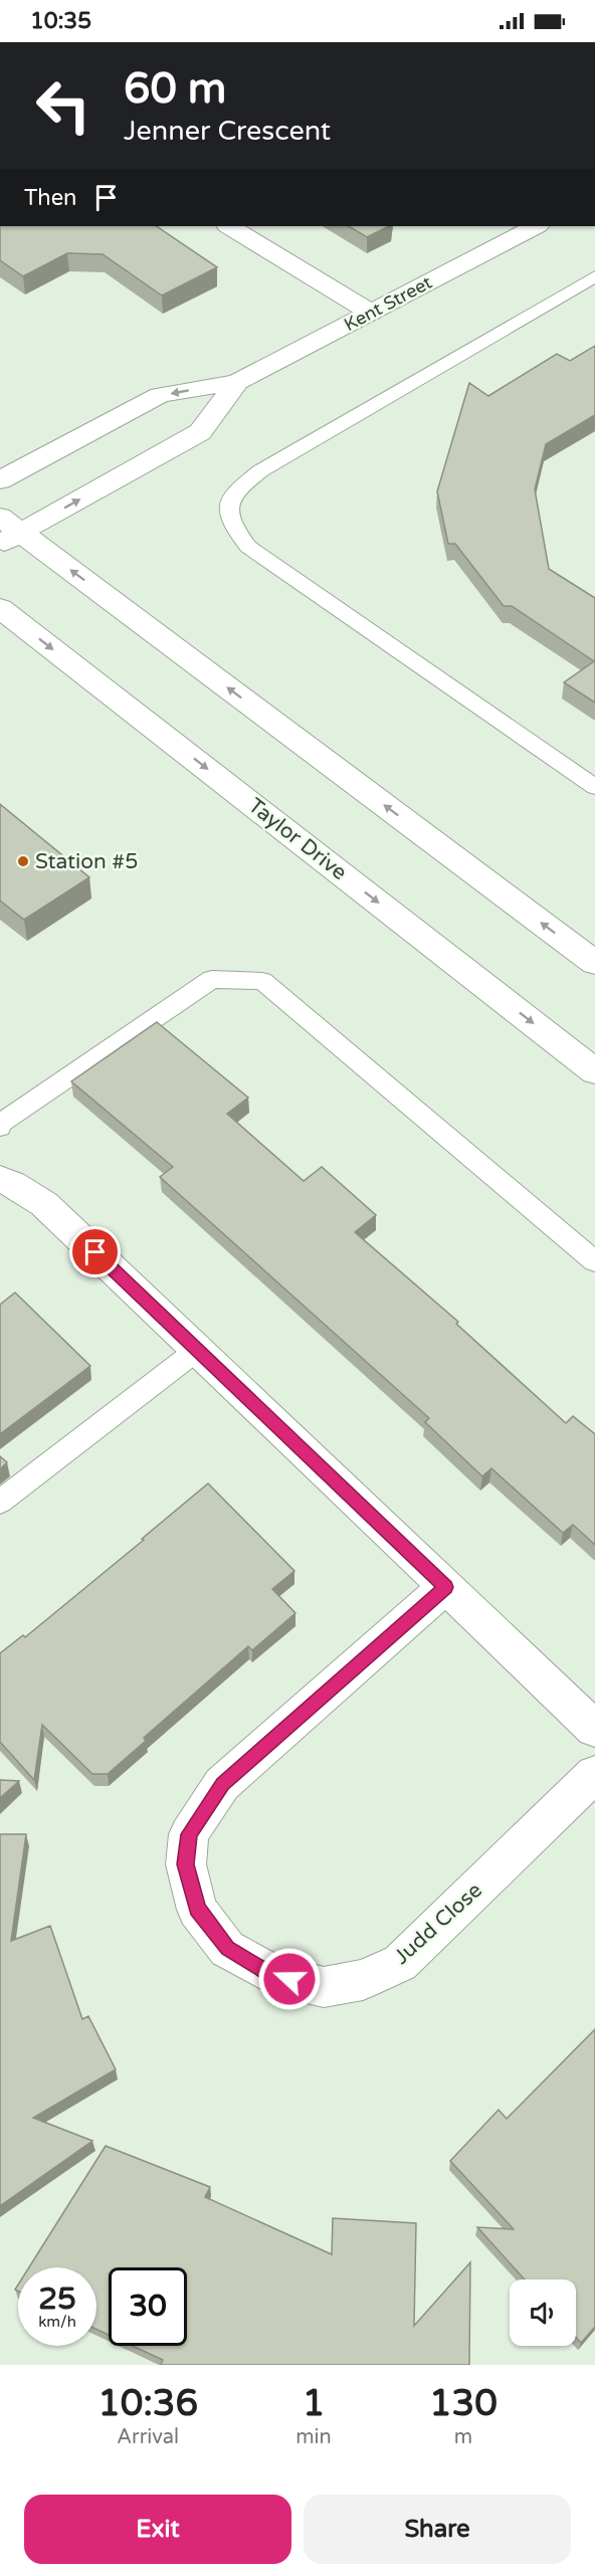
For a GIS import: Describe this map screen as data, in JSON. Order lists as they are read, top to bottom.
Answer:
{
  "streets": {
    "street": ["Kent Street", "Taylor Drive", "Judd Close"]
  },
  "places": ["Station #5"],
  "page": {
    "status": "10:35",
    "turn": ["60 m", "Jenner Crescent"],
    "then": "Then",
    "speed": "25 km/h",
    "limit": "30",
    "eta": [
      "10:36",
      "Arrival",
      "1",
      "min",
      "130",
      "m"
    ],
    "buttons": ["Exit", "Share"]
  }
}
